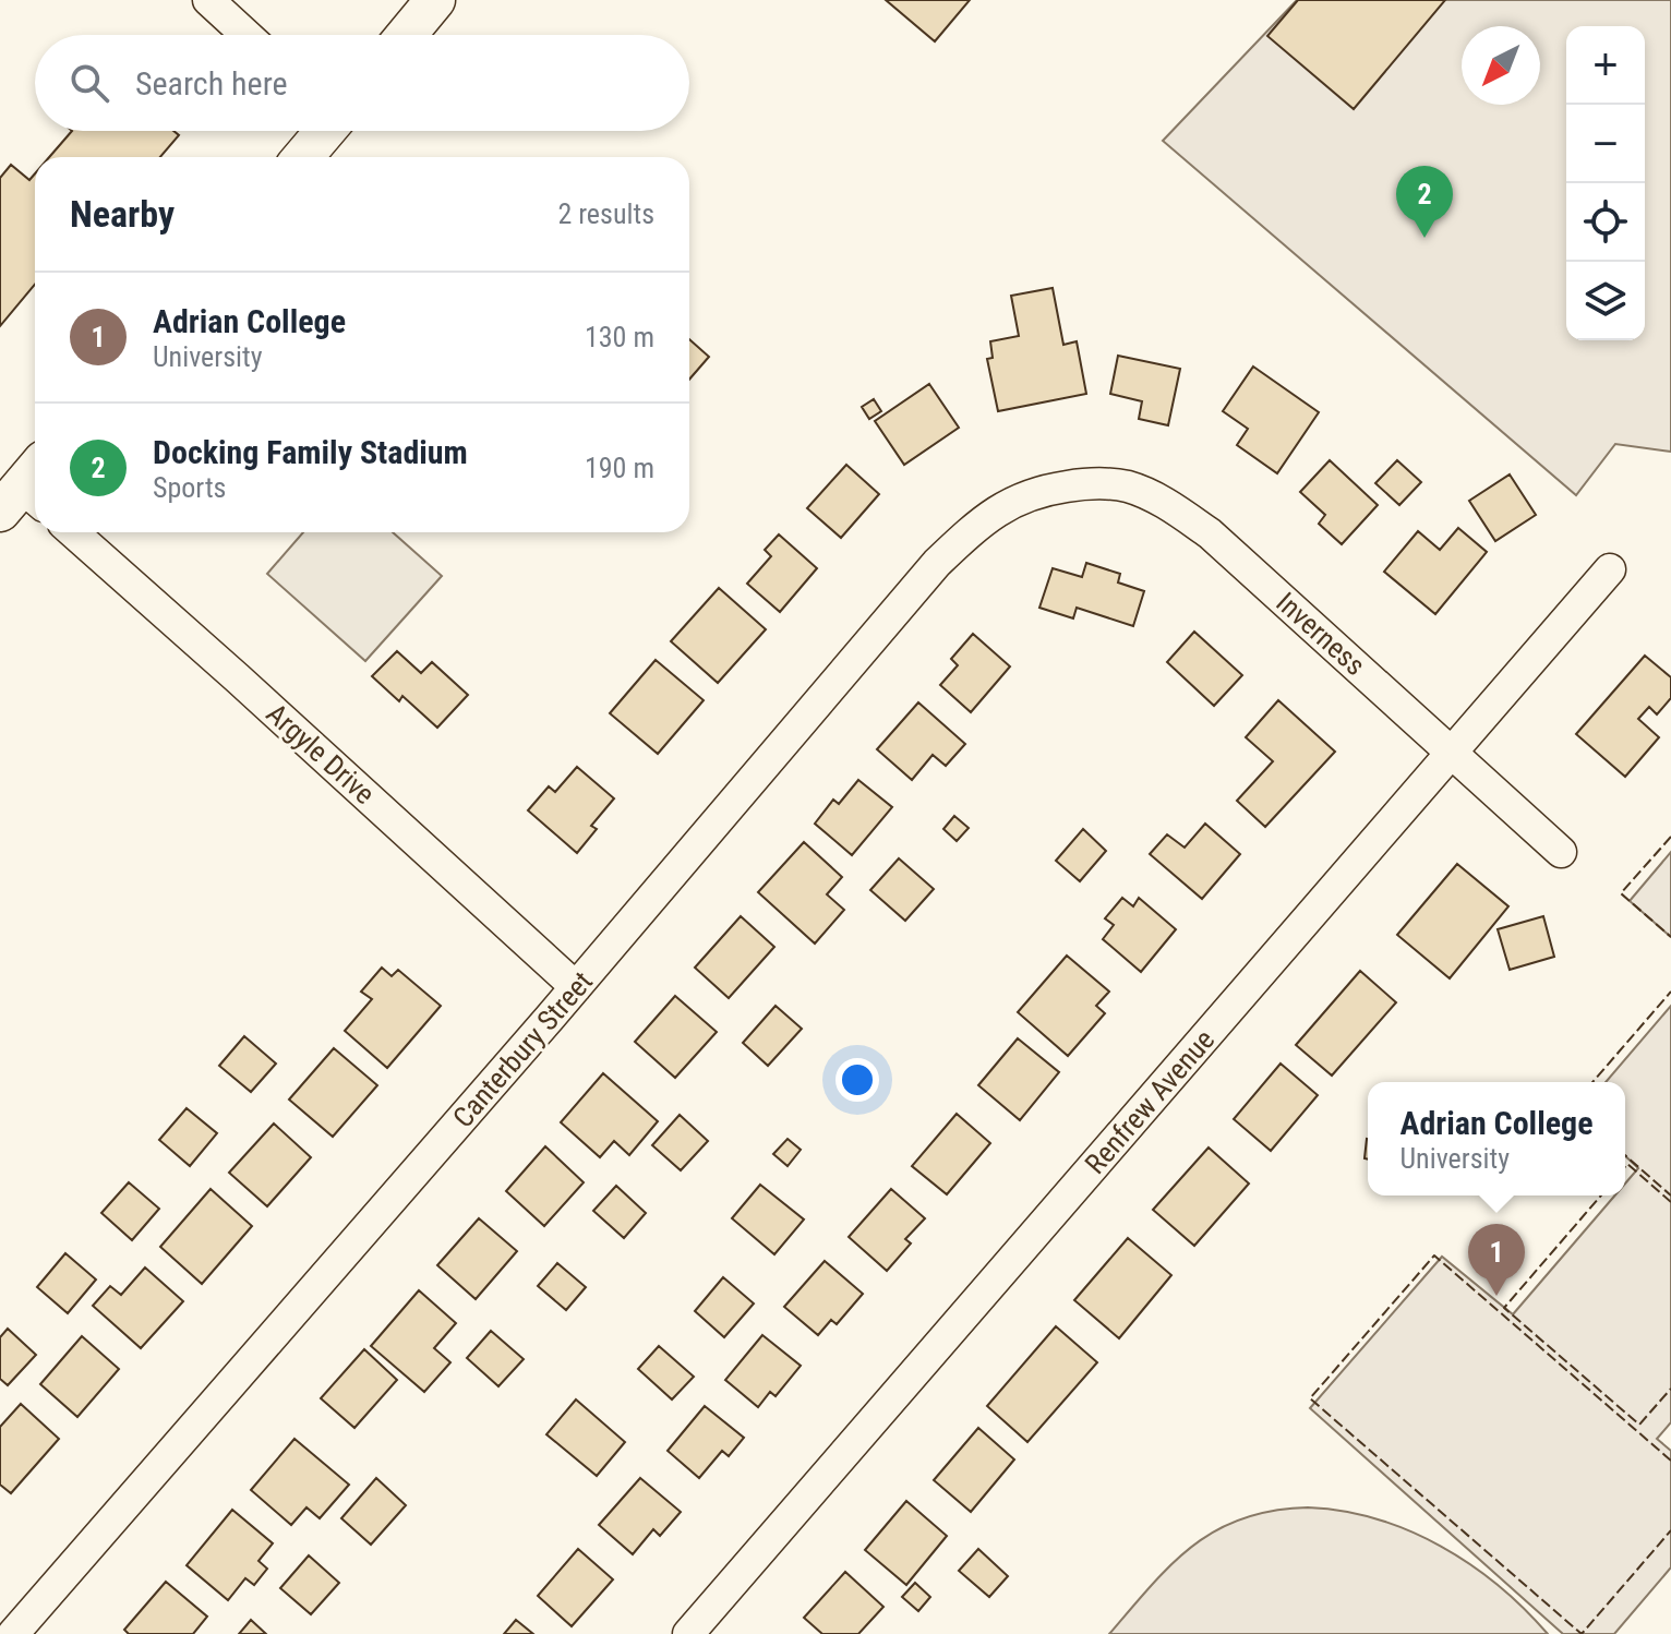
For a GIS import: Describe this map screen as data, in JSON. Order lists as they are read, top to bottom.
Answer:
{
  "streets": {
    "street": [
      "Inverness",
      "Argyle Drive",
      "Canterbury Street",
      "Renfrew Avenue"
    ]
  },
  "crossings": [
    ["Inverness", "Canterbury Street"],
    ["Inverness", "Renfrew Avenue"],
    ["Argyle Drive", "Canterbury Street"]
  ],
  "north": "bottom left",
  "page": {
    "map_buttons": ["+", "−"],
    "search": "Search here",
    "heading": ["Nearby", "2 results"],
    "pins": ["2", "1"],
    "list": [
      {
        "mark": "1",
        "name": "Adrian College",
        "note": "University",
        "value": "130 m"
      },
      {
        "mark": "2",
        "name": "Docking Family Stadium",
        "note": "Sports",
        "value": "190 m"
      }
    ],
    "popup": ["Adrian College", "University"]
  }
}
